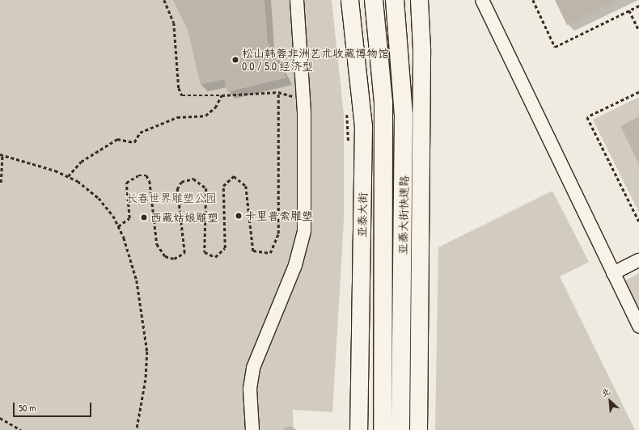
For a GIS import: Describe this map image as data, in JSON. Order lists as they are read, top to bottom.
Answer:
{
  "streets": {
    "highway": ["亚泰大街快速路"],
    "main road": ["亚泰大街"]
  },
  "parks": ["长春世界雕塑公园"],
  "places": ["松山韩蓉非洲艺术收藏博物馆 0.0 / 5.0 经济型", "卡里普索雕塑", "西藏姑娘雕塑"],
  "scale_bar": "50 m",
  "north": "top left"
}
